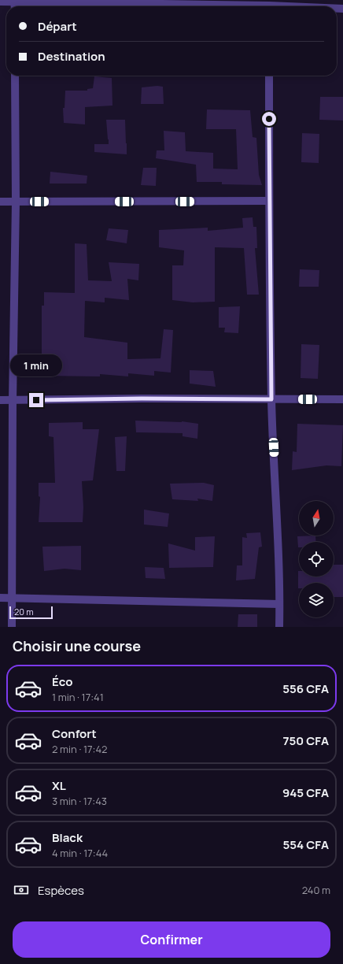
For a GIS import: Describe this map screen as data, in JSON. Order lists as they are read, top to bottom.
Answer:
{
  "scale_bar": "20 m",
  "north": "top",
  "page": {
    "banner": ["Départ", "Destination"],
    "bubble": "1 min",
    "scale": "20 m",
    "heading": "Choisir une course",
    "list": [
      {
        "name": "Éco",
        "note": "1 min · 17:41",
        "value": "556 CFA"
      },
      {
        "name": "Confort",
        "note": "2 min · 17:42",
        "value": "750 CFA"
      },
      {
        "name": "XL",
        "note": "3 min · 17:43",
        "value": "945 CFA"
      },
      {
        "name": "Black",
        "note": "4 min · 17:44",
        "value": "554 CFA"
      }
    ],
    "pay": ["Espèces", "240 m"],
    "buttons": "Confirmer"
  }
}
